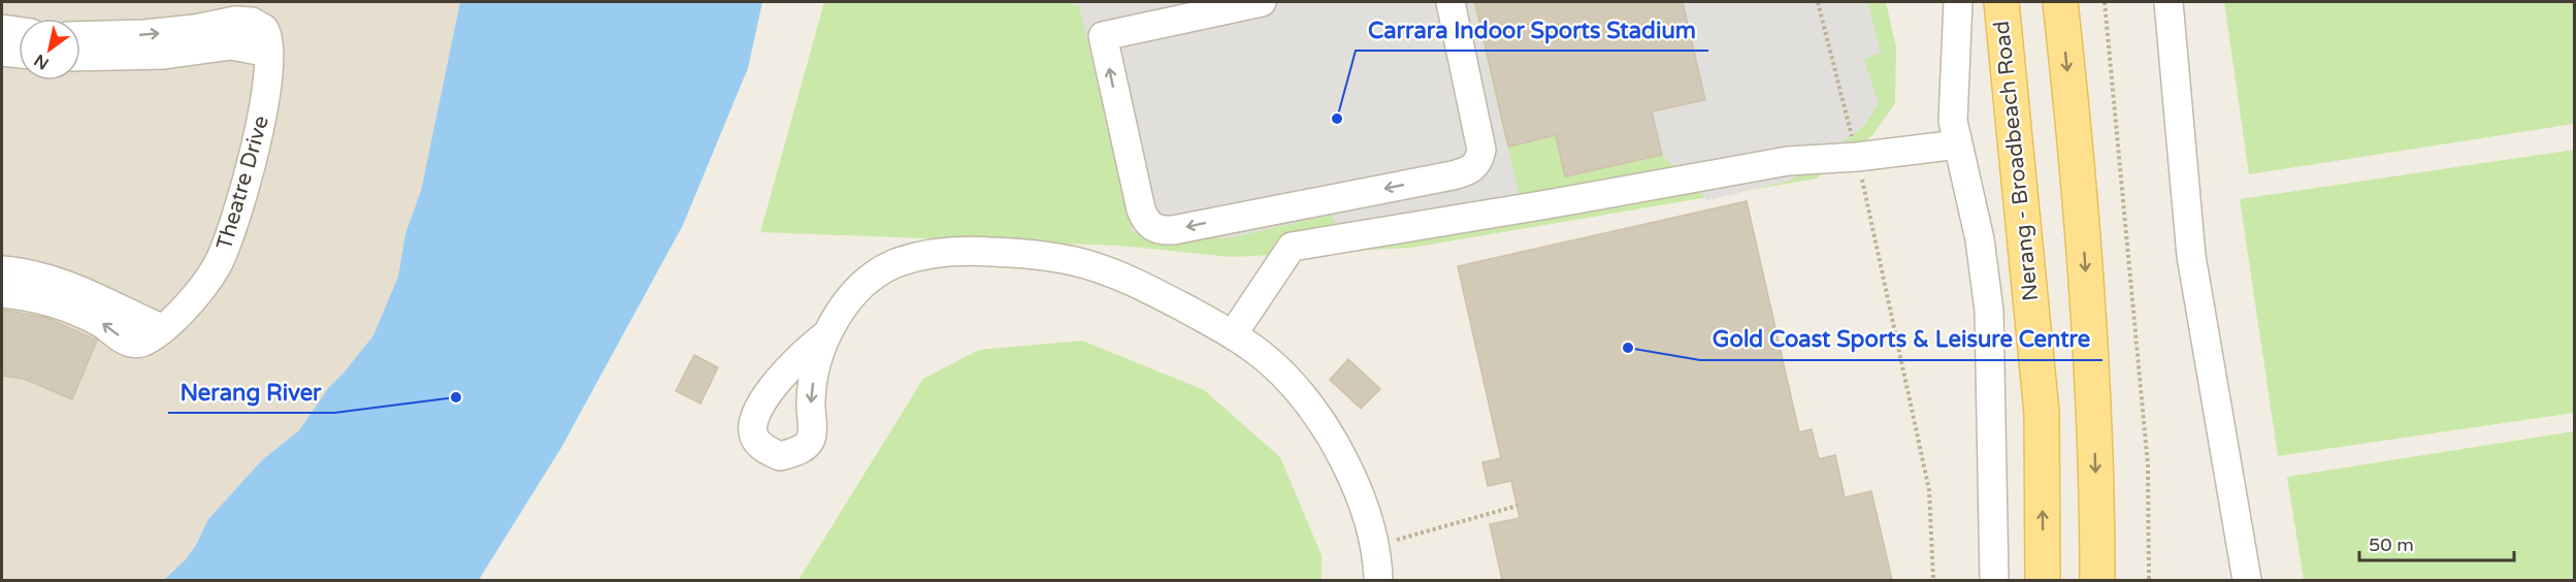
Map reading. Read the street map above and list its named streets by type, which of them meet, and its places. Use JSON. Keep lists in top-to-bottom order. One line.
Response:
{"streets":{"main road":["Nerang - Broadbeach Road"],"street":["Theatre Drive"]},"places":["Carrara Indoor Sports Stadium","Gold Coast Sports & Leisure Centre","Nerang River"],"scale_bar":"50 m","north":"bottom left"}
